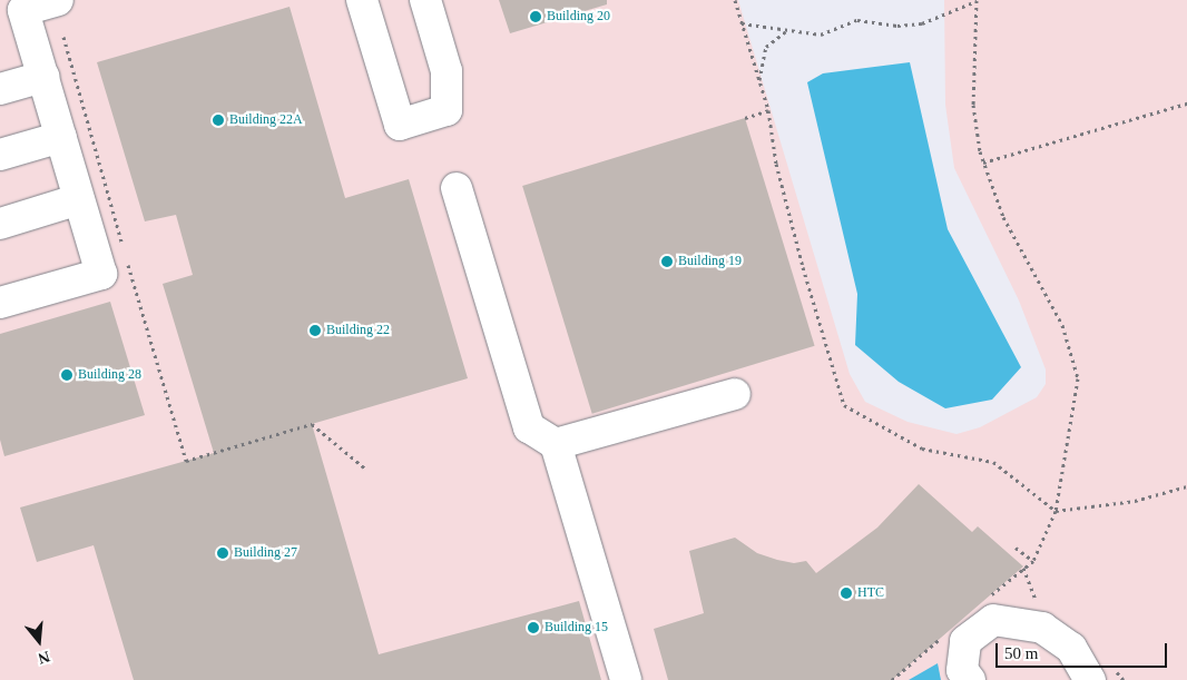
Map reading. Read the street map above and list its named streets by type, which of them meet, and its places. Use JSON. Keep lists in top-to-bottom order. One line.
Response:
{"places":["Building 20","Building 22A","Building 19","Building 22","Building 28","Building 27","HTC","Building 15"],"scale_bar":"50 m","north":"bottom"}
